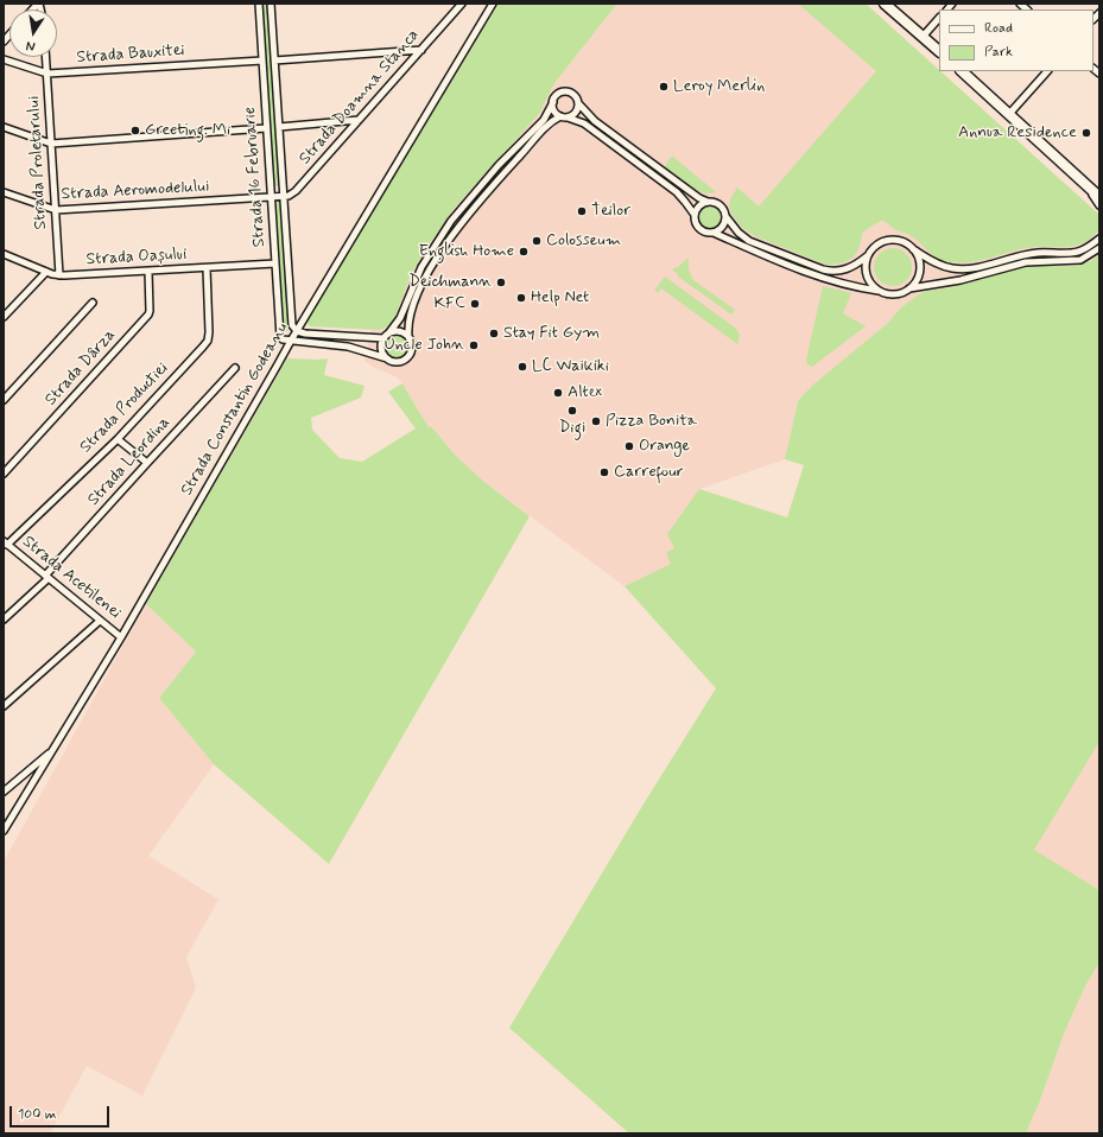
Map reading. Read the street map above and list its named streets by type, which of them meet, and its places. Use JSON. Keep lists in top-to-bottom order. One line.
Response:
{"streets":{"street":["Strada Bauxitei","Strada Doamna Stanca","Strada Proletarului","Strada 16 Februarie","Strada Aeromodelului","Strada Oașului","Strada Dârza","Strada Productiei","Strada Constantin Godeanu","Strada Leordina","Strada Acetilenei"]},"crossings":[["Strada Bauxitei","Strada Proletarului"],["Strada Bauxitei","Strada 16 Februarie"],["Strada Doamna Stanca","Strada 16 Februarie"],["Strada Proletarului","Strada Aeromodelului"],["Strada Proletarului","Strada Oașului"],["Strada 16 Februarie","Strada Aeromodelului"],["Strada 16 Februarie","Strada Oașului"],["Strada 16 Februarie","Strada Constantin Godeanu"],["Strada Oașului","Strada Dârza"],["Strada Oașului","Strada Productiei"],["Strada Productiei","Strada Acetilenei"],["Strada Constantin Godeanu","Strada Acetilenei"],["Strada Leordina","Strada Acetilenei"]],"places":["Leroy Merlin","Greeting. Mi","Annua Residence","Teilor","Colosseum","English Home","Deichmann","Help Net","KFC","Stay Fit Gym","Uncle John","LC Waikiki","Altex","Digi","Pizza Bonita","Orange","Carrefour"],"legend":["Road","Park"],"scale_bar":"100 m","north":"bottom"}
